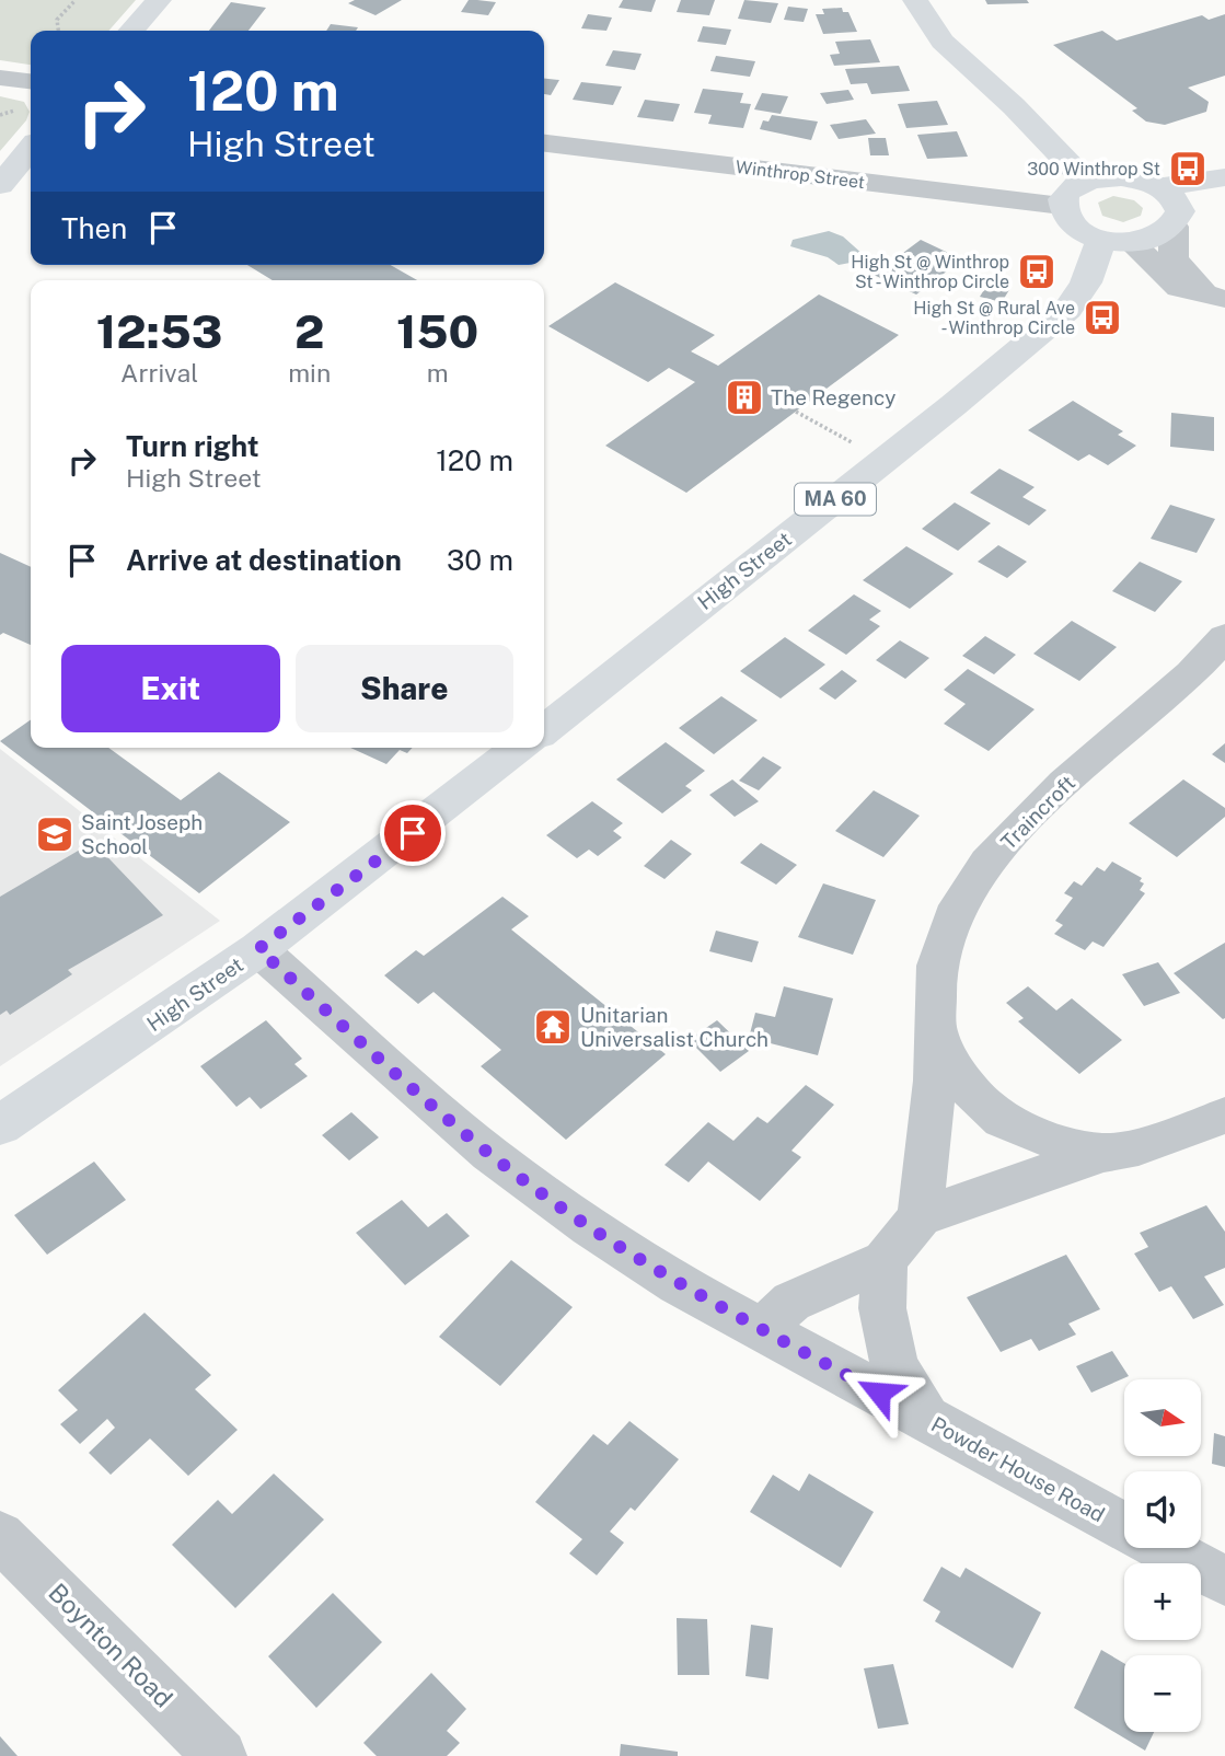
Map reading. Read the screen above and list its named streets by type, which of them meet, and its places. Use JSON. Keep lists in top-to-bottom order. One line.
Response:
{"streets":{"main road":["MA 60","High Street"],"street":["Winthrop Street","Traincroft","Powder House Road","Boynton Road"]},"crossings":[["High Street","Powder House Road"]],"places":{"bus stop":["300 Winthrop St","High St @ Winthrop St - Winthrop Circle","High St @ Rural Ave - Winthrop Circle"],"building":["The Regency"],"school or university":["Saint Joseph School"],"temple":["Unitarian Universalist Church"]},"north":"right","page":{"turn":["120 m","High Street"],"then":"Then","eta":["12:53","Arrival","2","min","150","m"],"list":[{"name":"Turn right","note":"High Street","value":"120 m"},{"name":"Arrive at destination","value":"30 m"}],"buttons":["Exit","Share"],"map_buttons":["+","−"]}}
